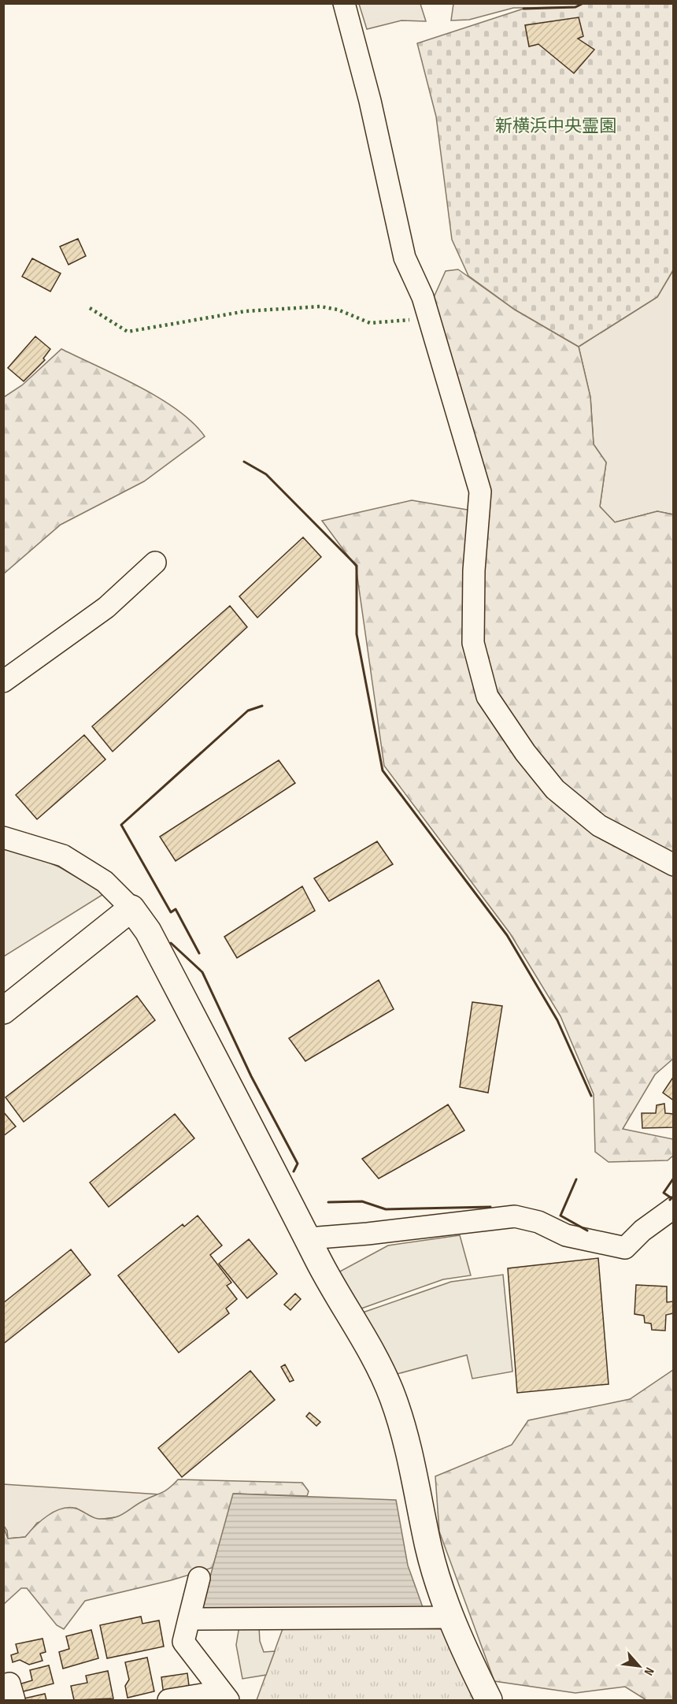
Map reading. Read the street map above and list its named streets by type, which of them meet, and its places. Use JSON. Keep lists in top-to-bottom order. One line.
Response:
{"parks":["新横浜中央霊園"],"north":"bottom right"}
